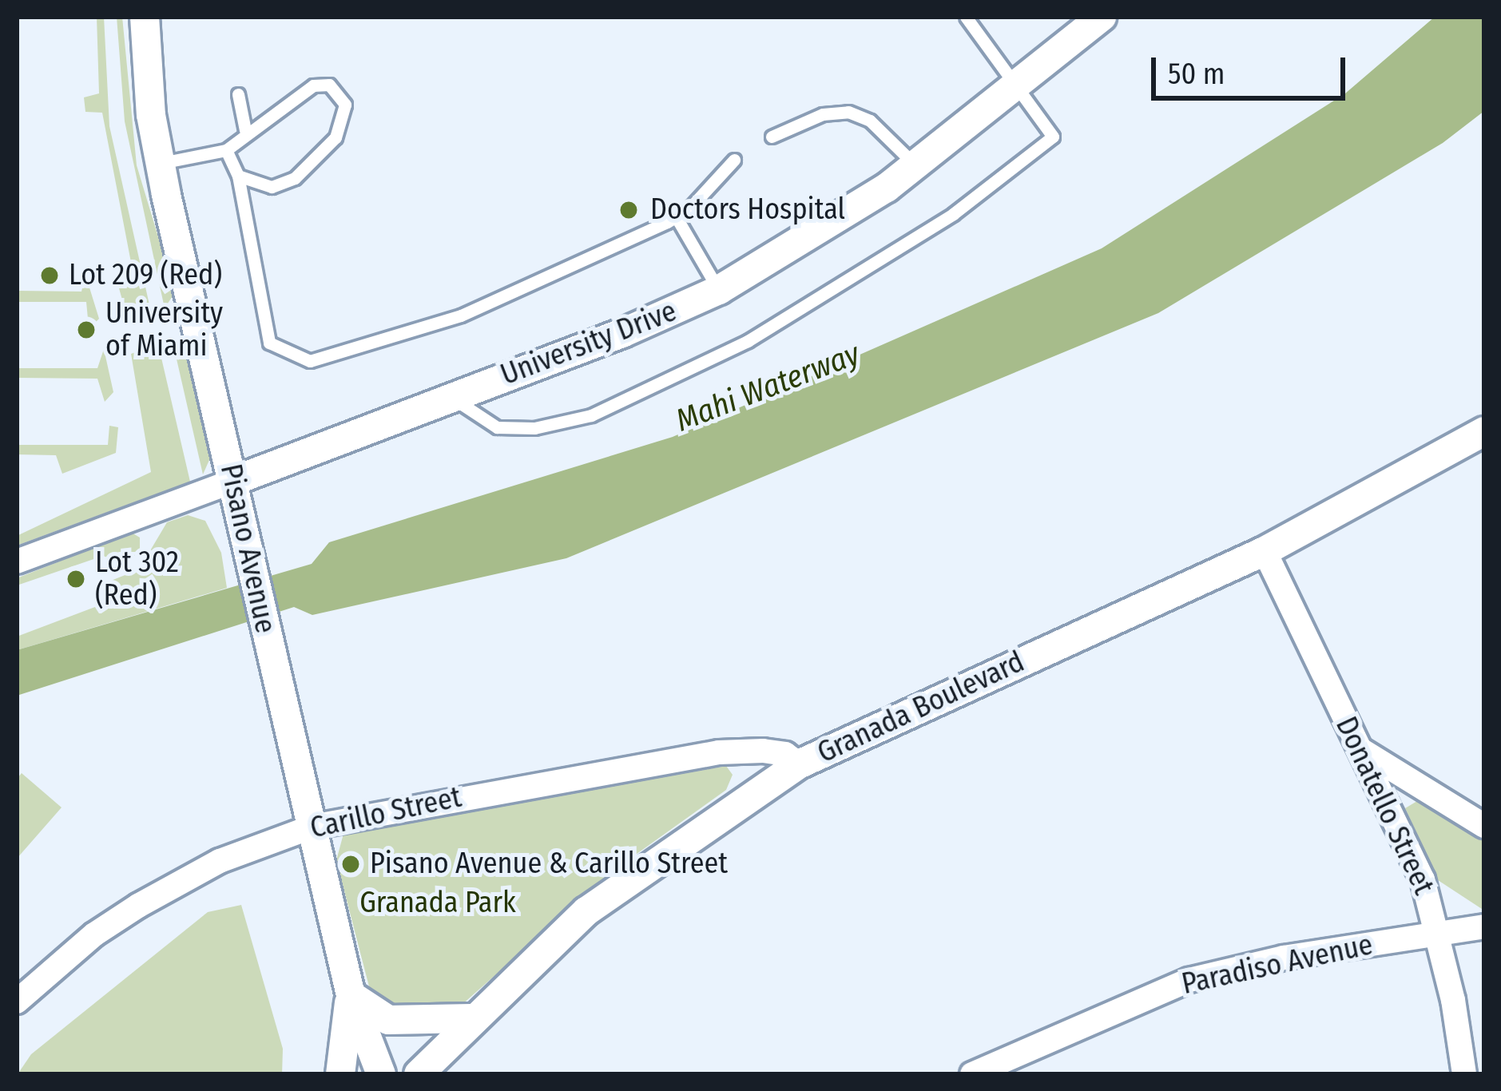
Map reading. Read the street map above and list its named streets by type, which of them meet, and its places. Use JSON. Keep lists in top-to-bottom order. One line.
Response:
{"streets":{"street":["University Drive","Pisano Avenue","Granada Boulevard","Donatello Street","Carillo Street","Paradiso Avenue"]},"crossings":[["University Drive","Pisano Avenue"],["Pisano Avenue","Carillo Street"],["Granada Boulevard","Donatello Street"],["Granada Boulevard","Carillo Street"],["Donatello Street","Paradiso Avenue"]],"water":["Mahi Waterway"],"parks":["Granada Park"],"places":["Doctors Hospital","Lot 209 (Red)","University of Miami","Lot 302 (Red)","Pisano Avenue & Carillo Street"],"scale_bar":"50 m"}
